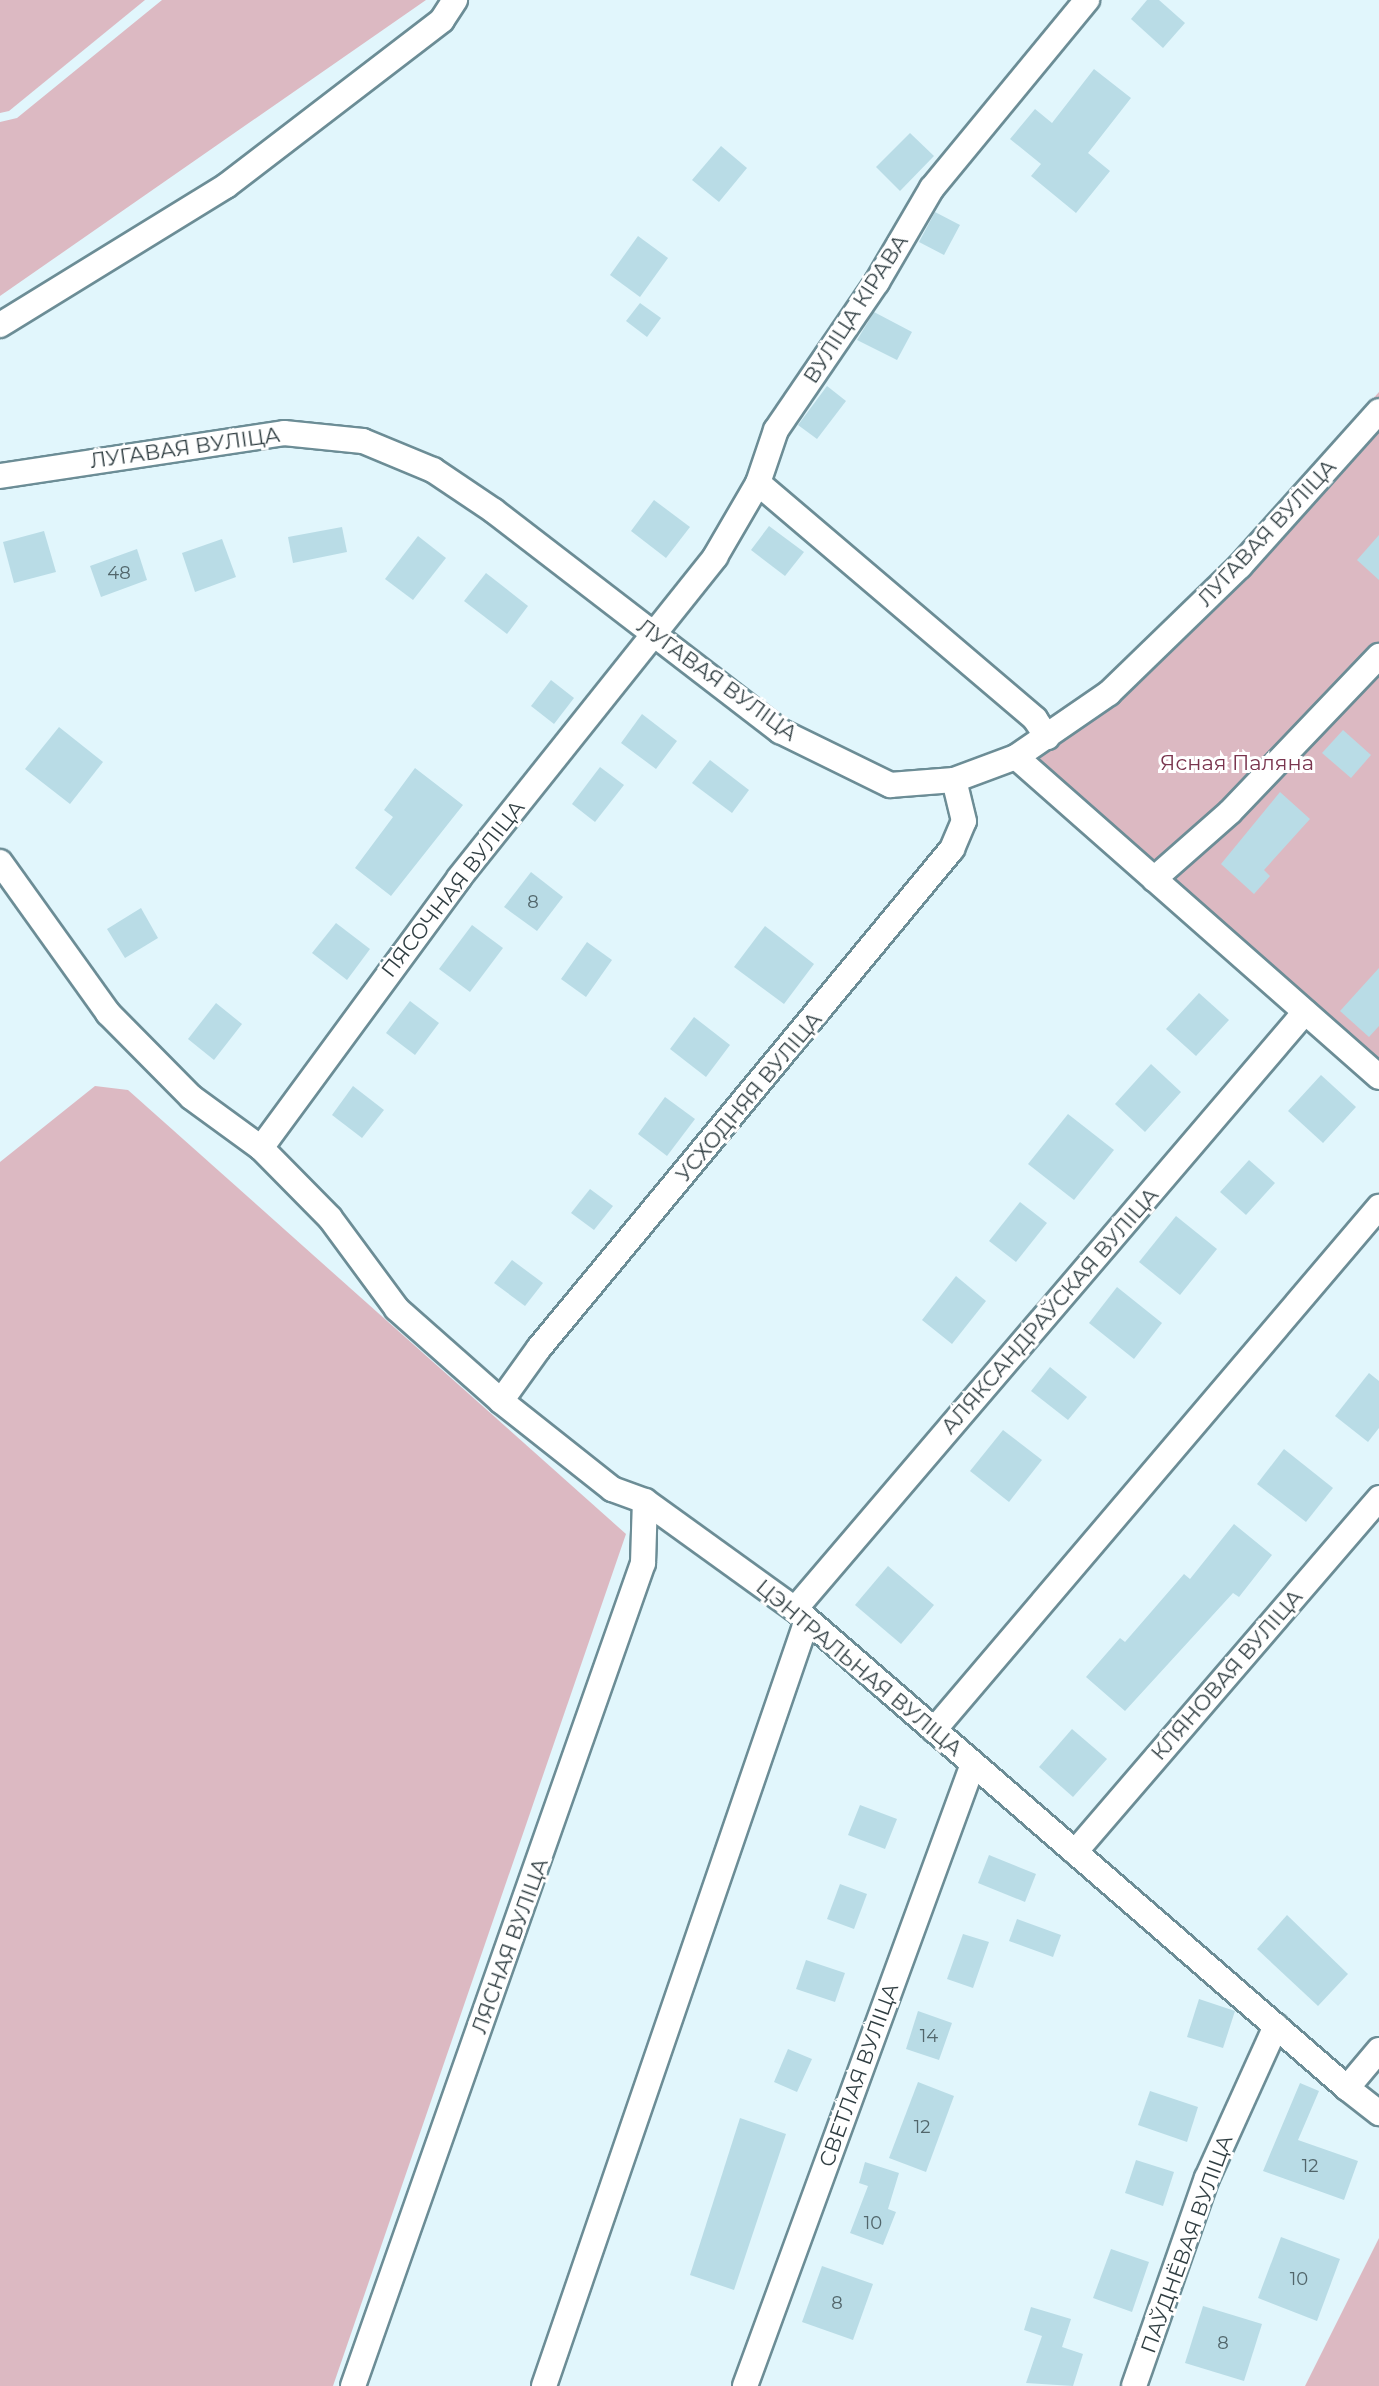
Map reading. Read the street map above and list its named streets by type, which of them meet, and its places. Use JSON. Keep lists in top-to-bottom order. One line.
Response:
{"streets":{"street":["ВУЛІЦА КІРАВА","ЛУГАВАЯ ВУЛІЦА","ПЯСОЧНАЯ ВУЛІЦА","УСХОДНЯЯ ВУЛІЦА","АЛЯКСАНДРАЎСКАЯ ВУЛІЦА","ЦЭНТРАЛЬНАЯ ВУЛІЦА","КЛЯНОВАЯ ВУЛІЦА","ЛЯСНАЯ ВУЛІЦА","СВЕТЛАЯ ВУЛІЦА","ПАЎДНЁВАЯ ВУЛІЦА"]},"crossings":[["ВУЛІЦА КІРАВА","ЛУГАВАЯ ВУЛІЦА"],["ВУЛІЦА КІРАВА","ПЯСОЧНАЯ ВУЛІЦА"],["ЛУГАВАЯ ВУЛІЦА","ПЯСОЧНАЯ ВУЛІЦА"],["ЛУГАВАЯ ВУЛІЦА","УСХОДНЯЯ ВУЛІЦА"],["ПЯСОЧНАЯ ВУЛІЦА","ЦЭНТРАЛЬНАЯ ВУЛІЦА"],["УСХОДНЯЯ ВУЛІЦА","ЦЭНТРАЛЬНАЯ ВУЛІЦА"],["АЛЯКСАНДРАЎСКАЯ ВУЛІЦА","ЦЭНТРАЛЬНАЯ ВУЛІЦА"],["ЦЭНТРАЛЬНАЯ ВУЛІЦА","КЛЯНОВАЯ ВУЛІЦА"],["ЦЭНТРАЛЬНАЯ ВУЛІЦА","ЛЯСНАЯ ВУЛІЦА"],["ЦЭНТРАЛЬНАЯ ВУЛІЦА","СВЕТЛАЯ ВУЛІЦА"],["ЦЭНТРАЛЬНАЯ ВУЛІЦА","ПАЎДНЁВАЯ ВУЛІЦА"]],"parks":["Ясная Паляна"],"house_numbers":["48","8","14","12","12","10","10","8","8"]}
